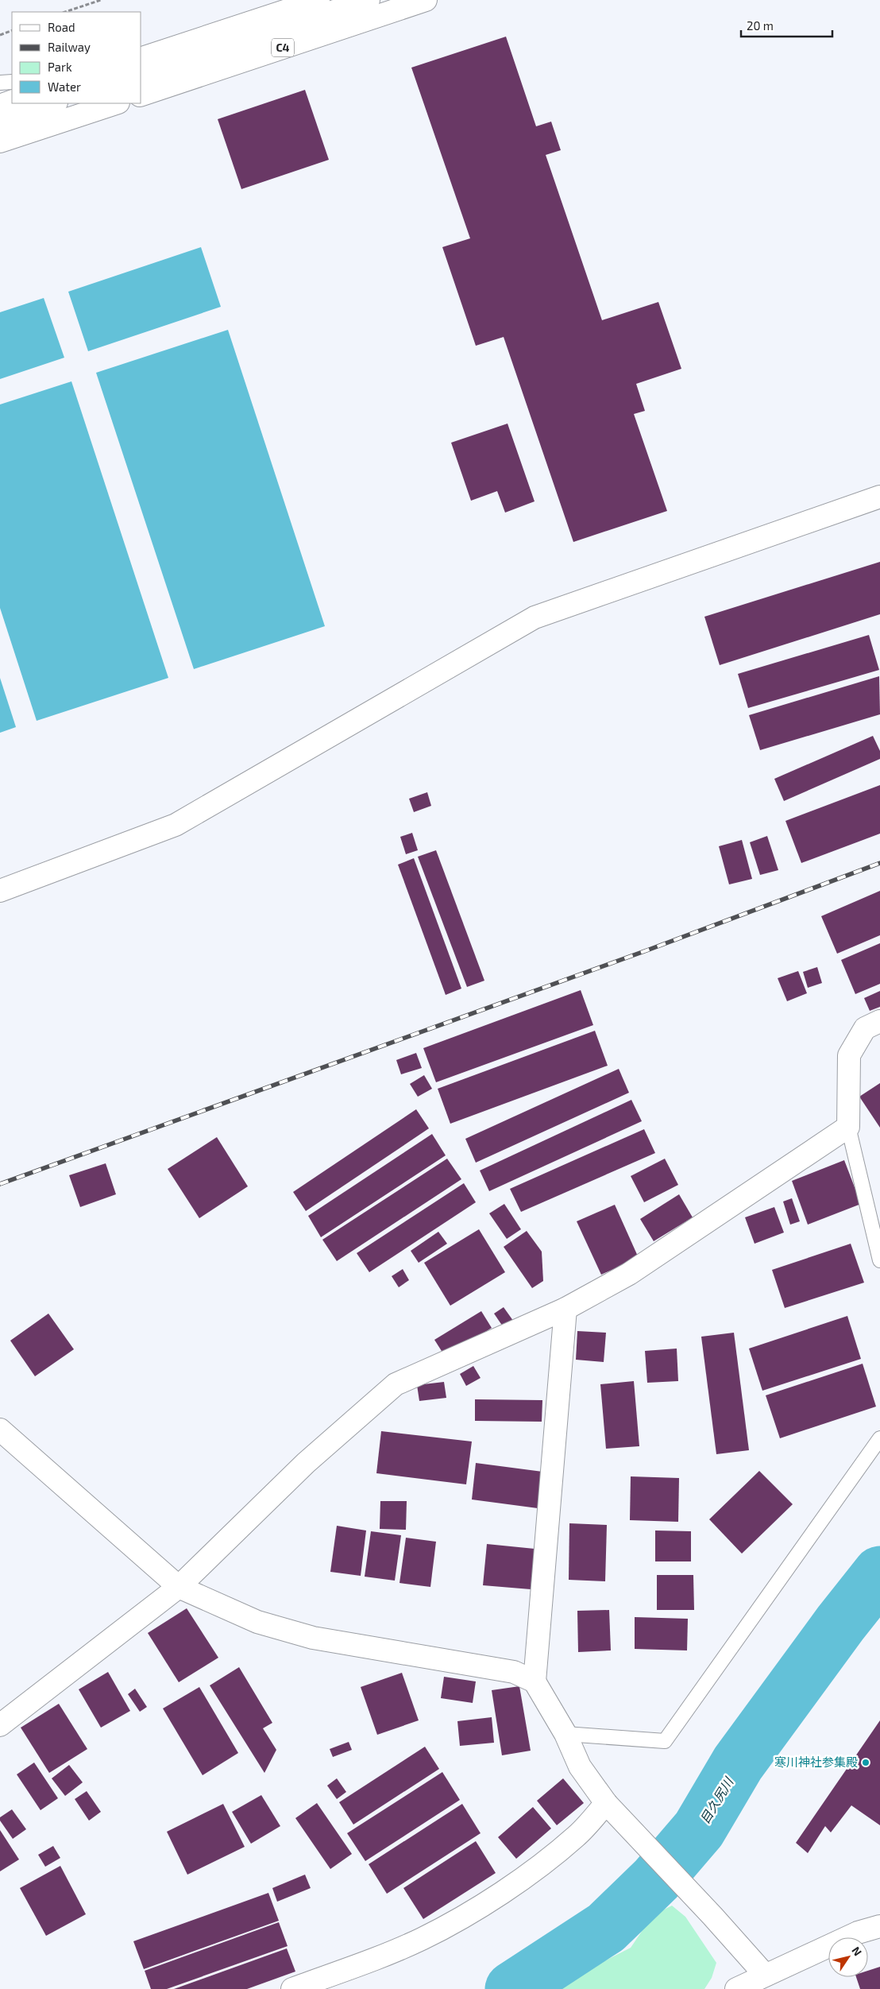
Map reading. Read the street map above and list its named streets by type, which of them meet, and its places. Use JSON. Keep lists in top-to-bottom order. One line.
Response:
{"streets":{"main road":["C4"]},"water":["目久尻川"],"places":["寒川神社参集殿"],"legend":["Road","Railway","Park","Water"],"scale_bar":"20 m","north":"top right"}
